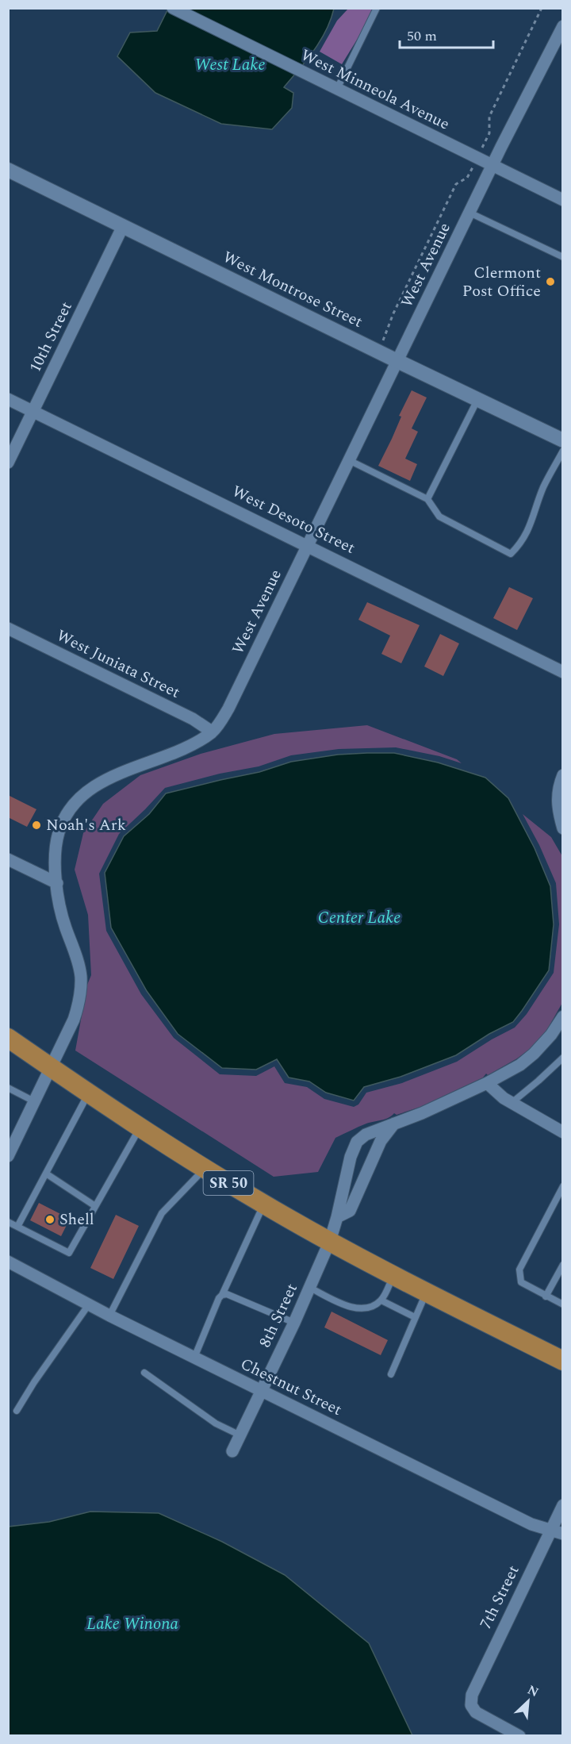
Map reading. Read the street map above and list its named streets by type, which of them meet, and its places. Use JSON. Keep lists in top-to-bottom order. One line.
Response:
{"streets":{"highway":["SR 50"],"street":["West Minneola Avenue","West Avenue","West Montrose Street","10th Street","West Desoto Street","West Juniata Street","8th Street","Chestnut Street","7th Street"]},"crossings":[["West Minneola Avenue","West Avenue"],["West Avenue","West Montrose Street"],["West Avenue","West Desoto Street"],["West Avenue","West Juniata Street"],["West Avenue","SR 50"],["West Montrose Street","10th Street"],["10th Street","West Desoto Street"],["SR 50","8th Street"],["8th Street","Chestnut Street"],["Chestnut Street","7th Street"]],"water":["West Lake","Center Lake","Lake Winona"],"places":["Clermont Post Office","Noah's Ark","Shell"],"scale_bar":"50 m","north":"top right"}
